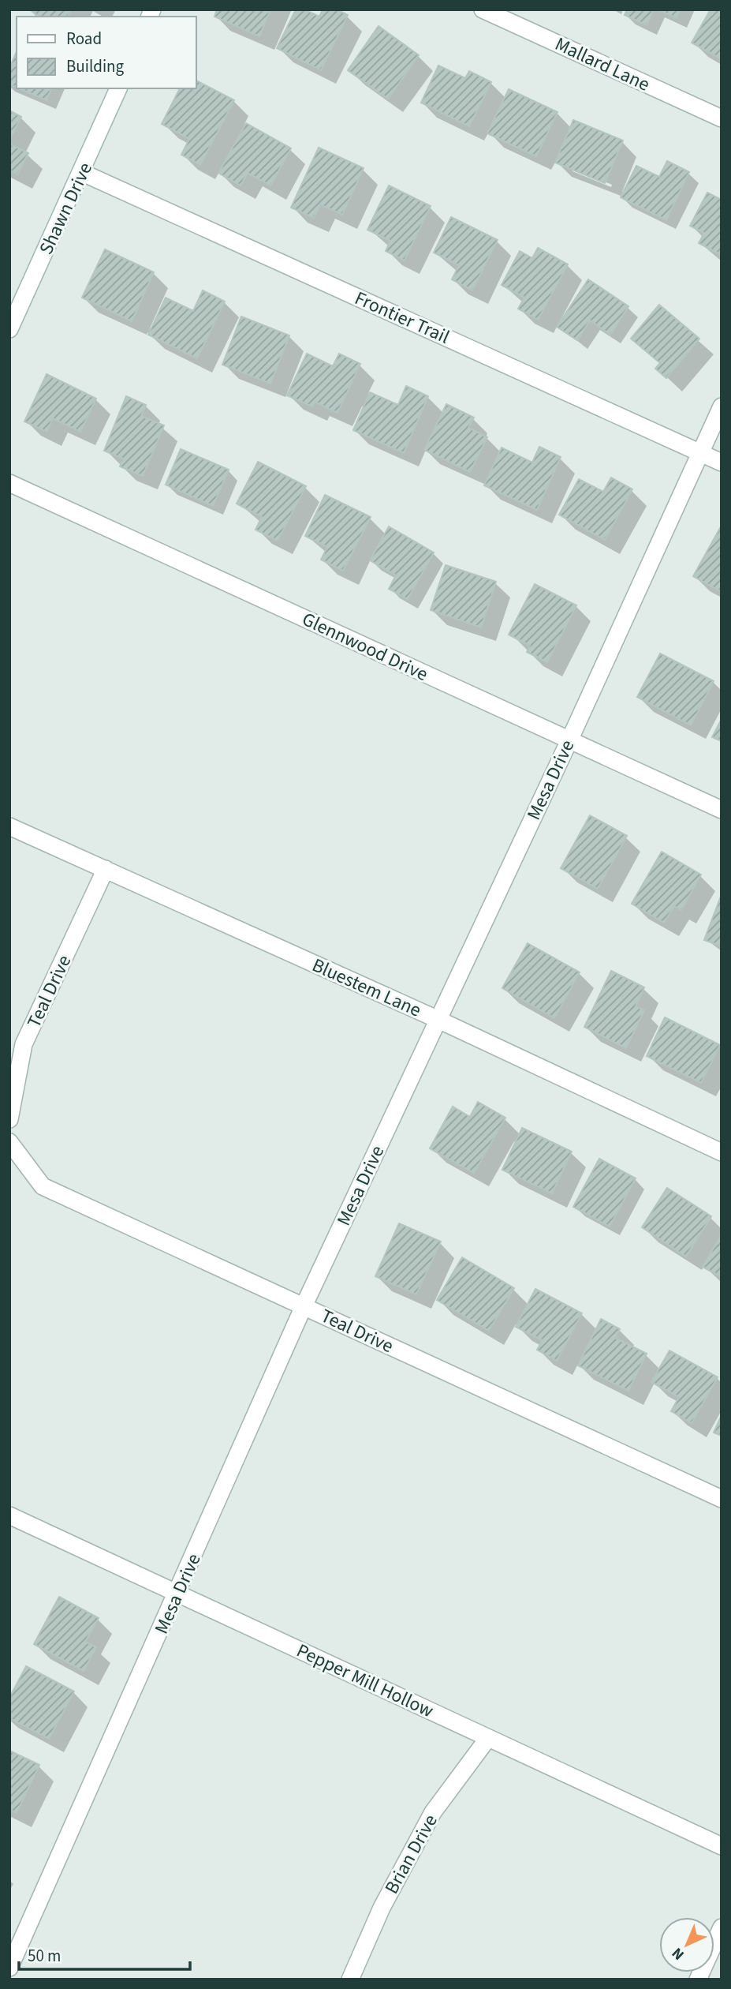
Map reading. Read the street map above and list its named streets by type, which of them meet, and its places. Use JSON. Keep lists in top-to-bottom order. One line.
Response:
{"streets":{"street":["Mallard Lane","Shawn Drive","Frontier Trail","Glennwood Drive","Mesa Drive","Bluestem Lane","Teal Drive","Pepper Mill Hollow","Brian Drive"]},"crossings":[["Shawn Drive","Frontier Trail"],["Frontier Trail","Mesa Drive"],["Glennwood Drive","Mesa Drive"],["Mesa Drive","Bluestem Lane"],["Mesa Drive","Teal Drive"],["Mesa Drive","Pepper Mill Hollow"],["Bluestem Lane","Teal Drive"],["Pepper Mill Hollow","Brian Drive"]],"legend":["Road","Building"],"scale_bar":"50 m","north":"bottom left"}
